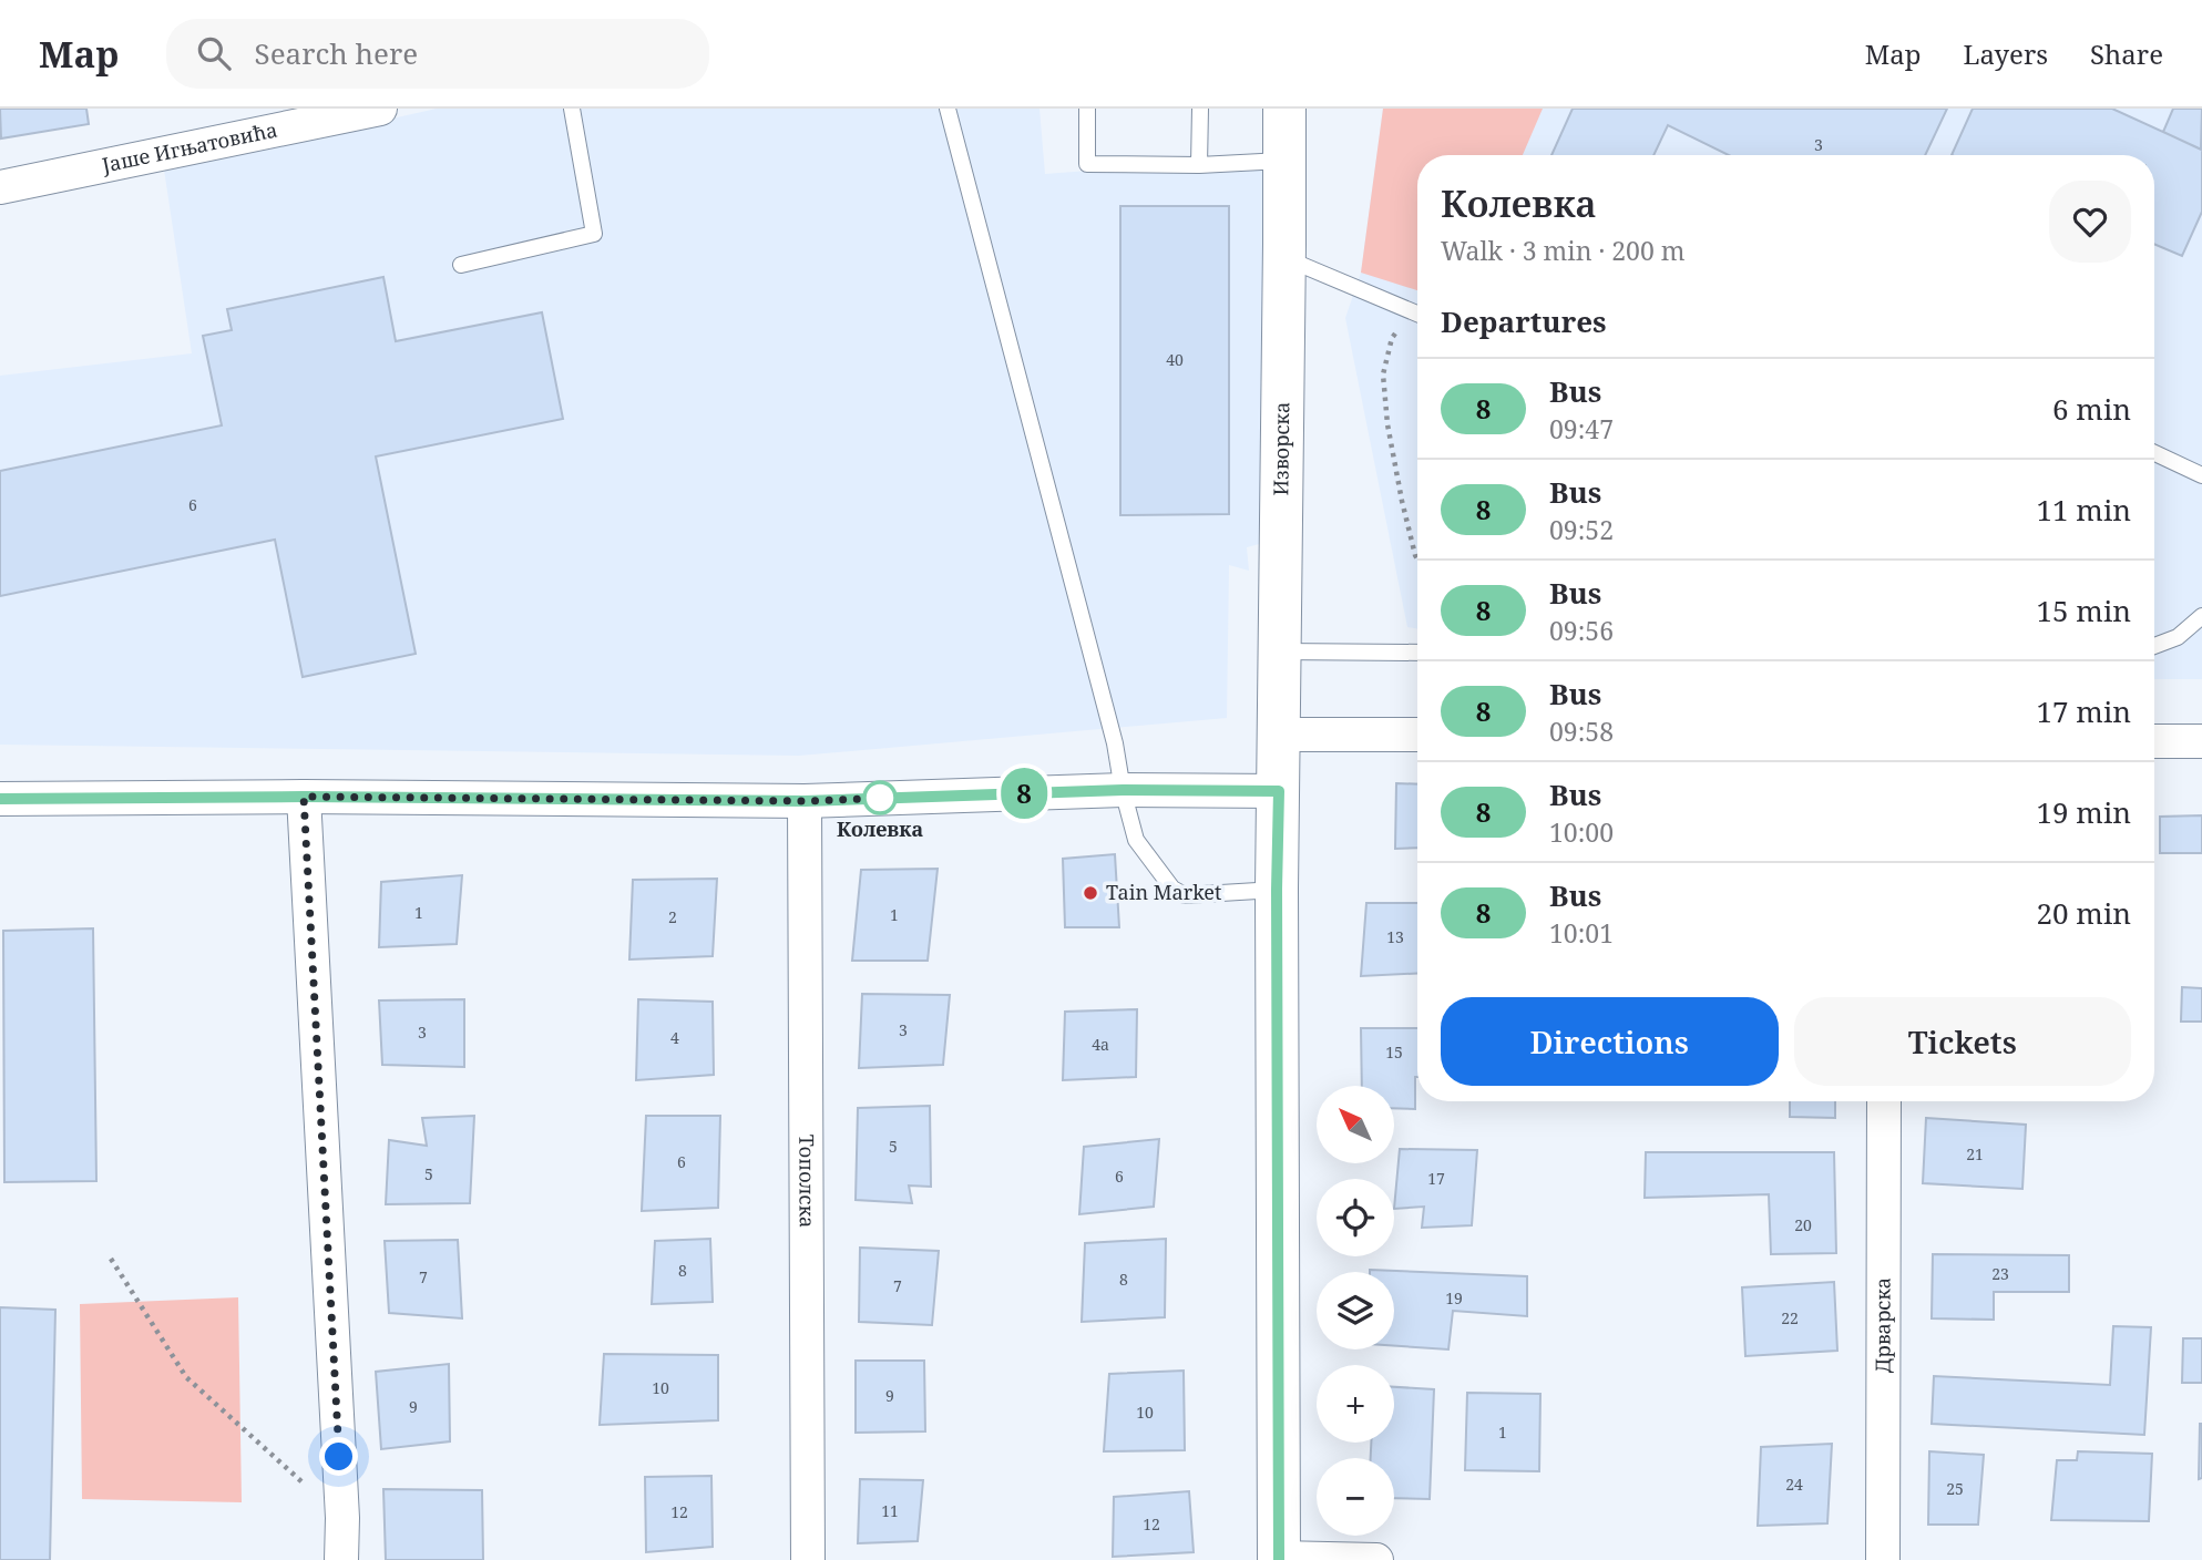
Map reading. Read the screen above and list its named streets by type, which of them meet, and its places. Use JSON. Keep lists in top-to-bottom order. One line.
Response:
{"streets":{"street":["Јаше Игњатовића","Изворска","Тополска","Дрварска"]},"places":["Колевка","Tain Market"],"lines":["bus line 8"],"house_numbers":["3","40","6","1","1","2","13","3","3","4","4a","15","5","21","6","5","6","17","20","8","23","7","8","7","19","22","10","9","9","10","1","24","25","11","12","12"],"north":"top left","page":{"header":"Map","search":"Search here","nav":["Map","Layers","Share"],"on_map":"8","heading":[["Колевка","Walk · 3 min · 200 m"],"Departures"],"list":[{"mark":"8","name":"Bus","note":"09:47","value":"6 min"},{"mark":"8","name":"Bus","note":"09:52","value":"11 min"},{"mark":"8","name":"Bus","note":"09:56","value":"15 min"},{"mark":"8","name":"Bus","note":"09:58","value":"17 min"},{"mark":"8","name":"Bus","note":"10:00","value":"19 min"},{"mark":"8","name":"Bus","note":"10:01","value":"20 min"}],"buttons":["Directions","Tickets"],"map_buttons":["+","−"]}}
